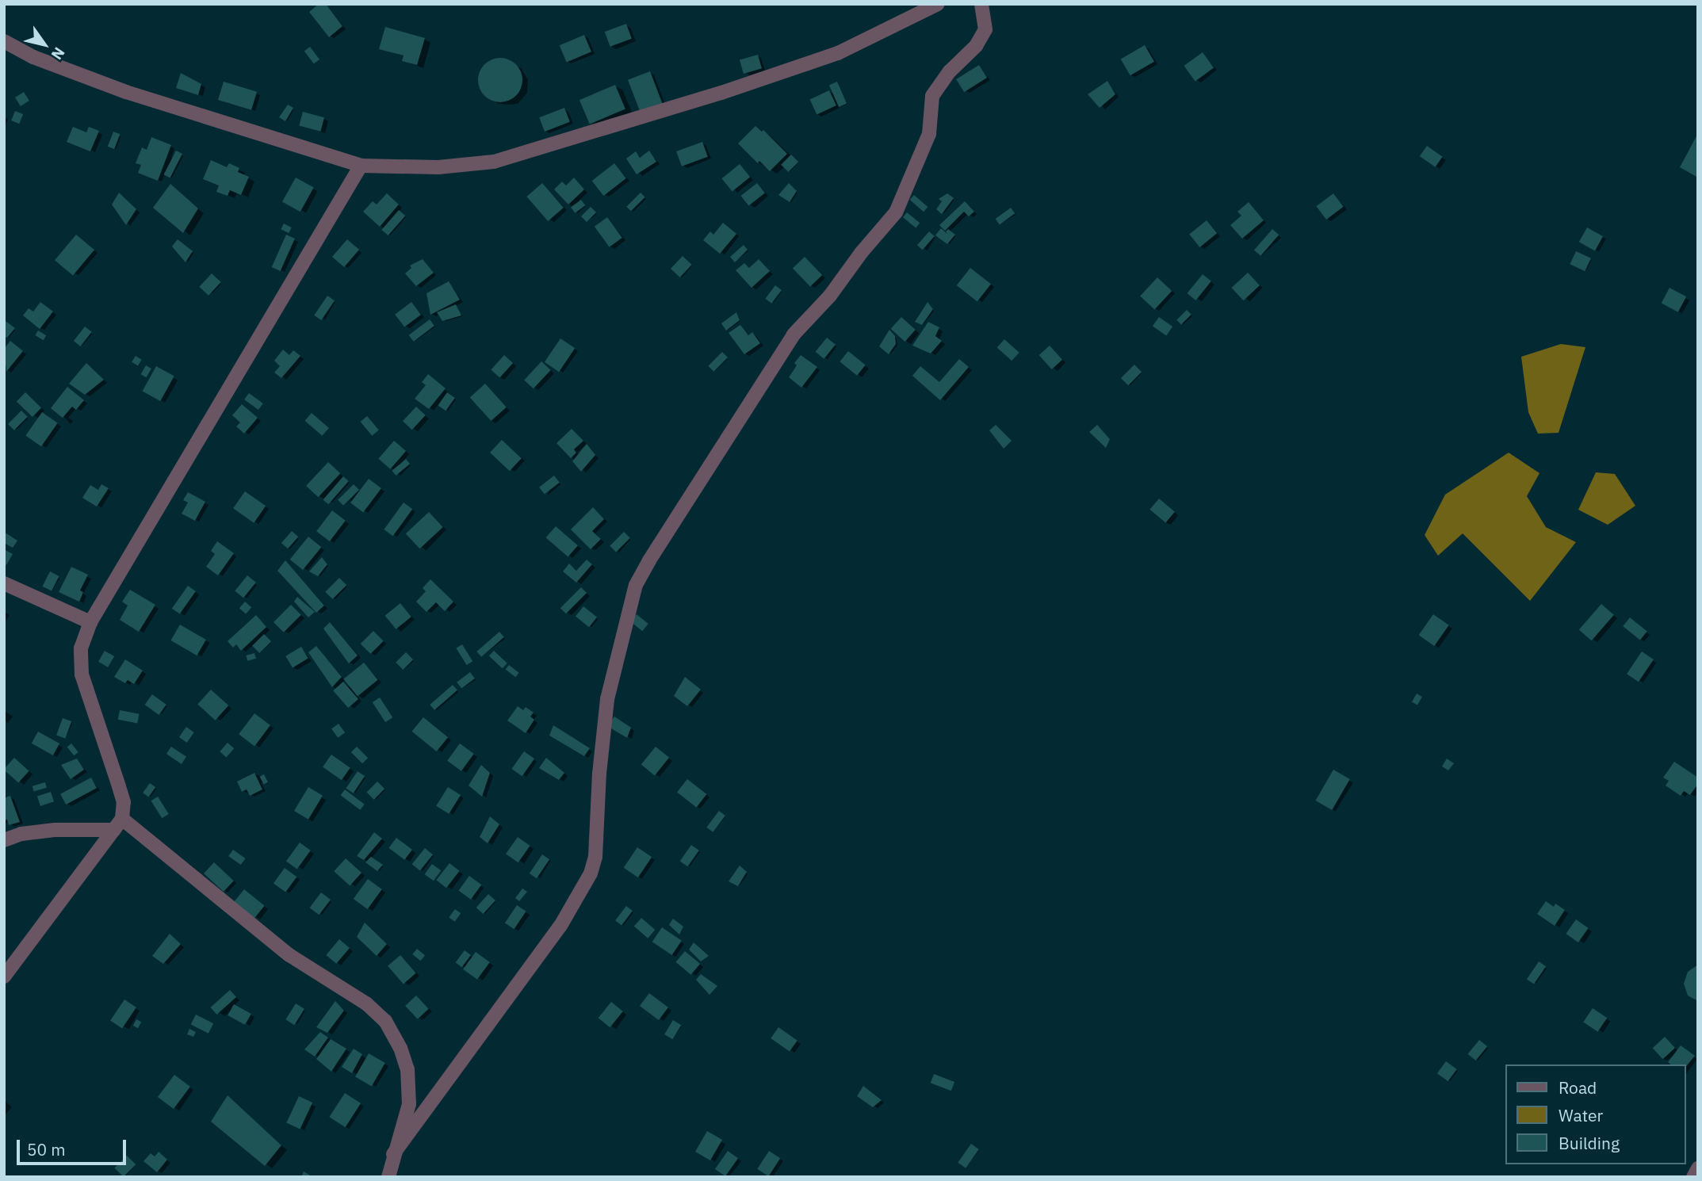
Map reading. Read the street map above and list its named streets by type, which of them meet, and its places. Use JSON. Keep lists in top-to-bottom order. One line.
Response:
{"legend":["Road","Water","Building"],"scale_bar":"50 m","north":"bottom right"}
